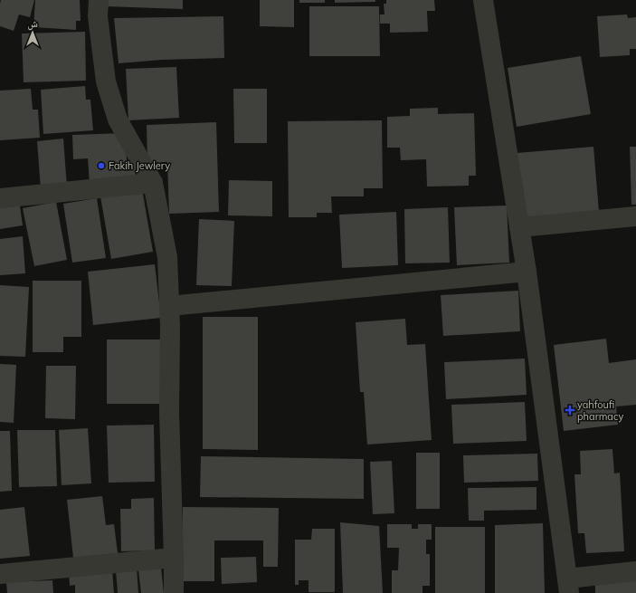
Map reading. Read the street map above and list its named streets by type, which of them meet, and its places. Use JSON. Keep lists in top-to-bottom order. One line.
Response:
{"places":{"other":["Fakih Jewlery"],"health":["yahfoufi pharmacy"]},"north":"top"}
